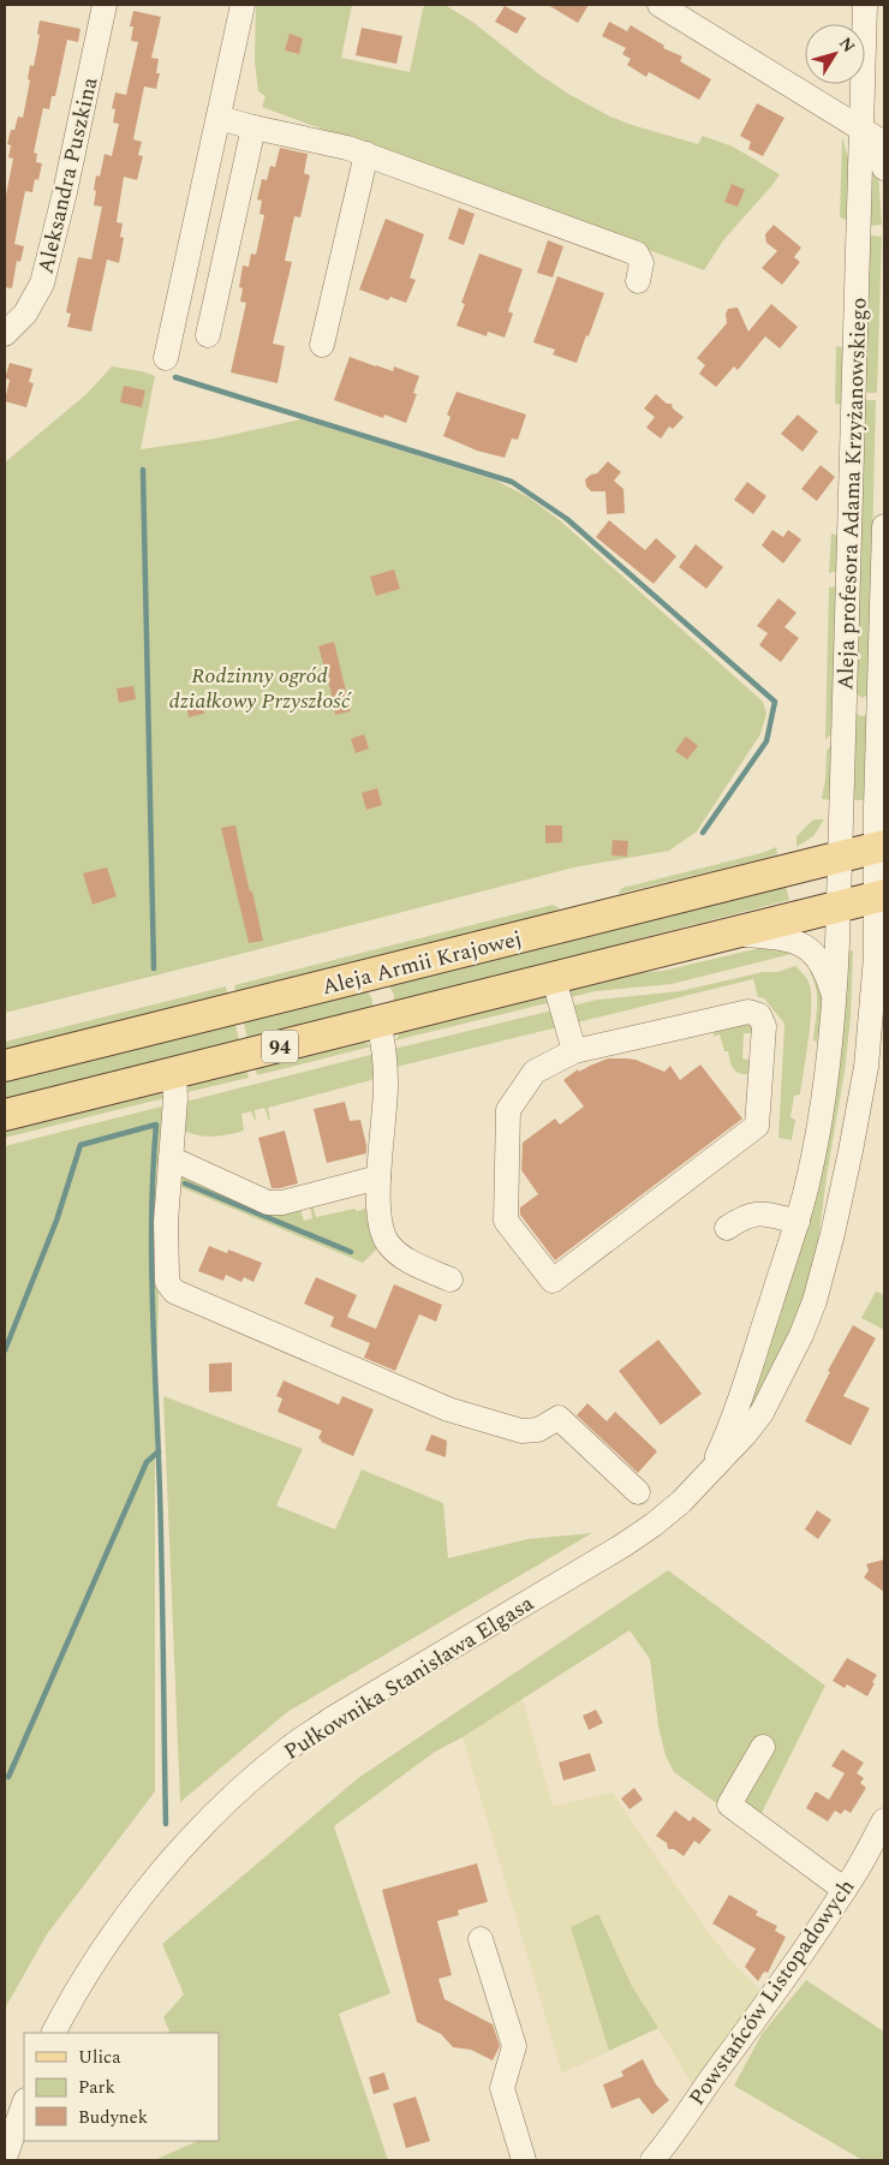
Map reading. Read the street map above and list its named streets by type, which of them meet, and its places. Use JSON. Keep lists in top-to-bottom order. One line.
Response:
{"streets":{"main road":["Aleja Armii Krajowej","94"],"street":["Aleksandra Puszkina","Aleja profesora Adama Krzyżanowskiego","Pułkownika Stanisława Elgasa","Powstańców Listopadowych"]},"crossings":[["Aleja profesora Adama Krzyżanowskiego","Aleja Armii Krajowej"],["94","Pułkownika Stanisława Elgasa"]],"parks":["Rodzinny ogród działkowy Przyszłość"],"legend":["Ulica","Park","Budynek"],"north":"top right"}
